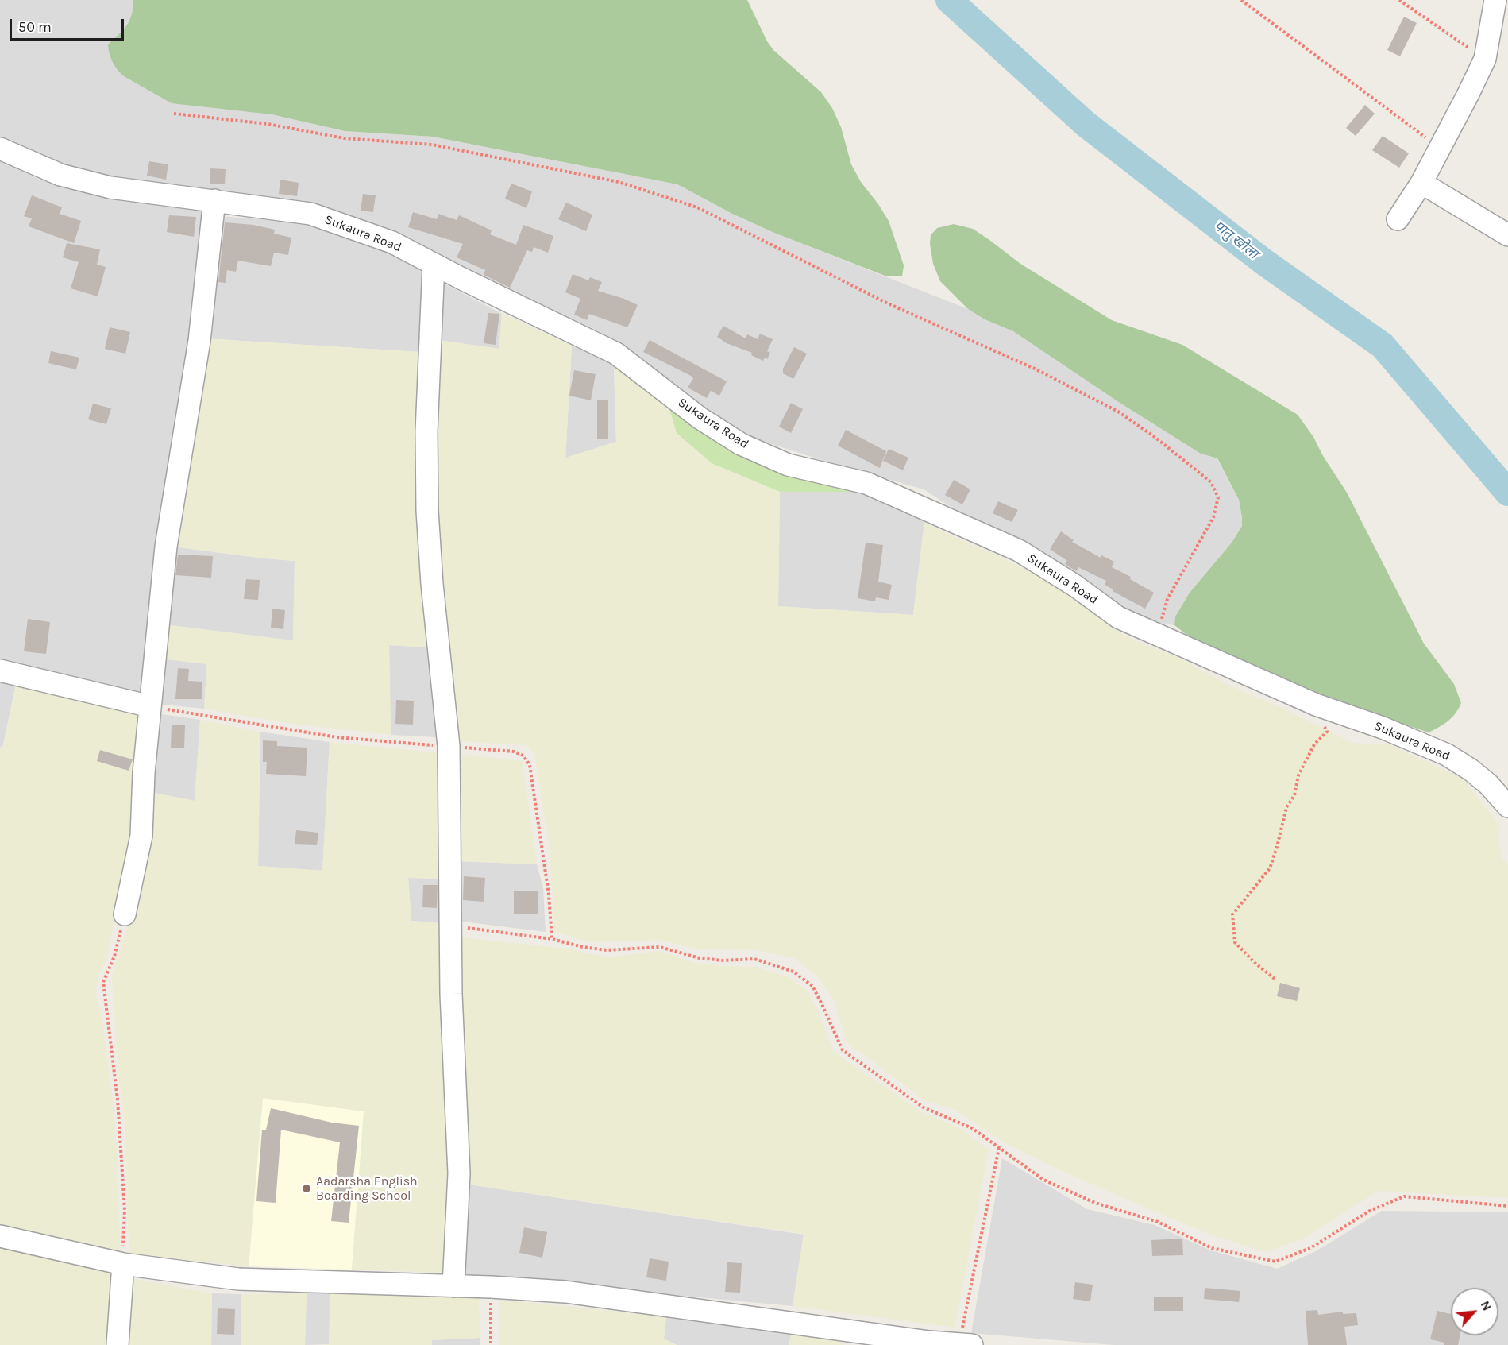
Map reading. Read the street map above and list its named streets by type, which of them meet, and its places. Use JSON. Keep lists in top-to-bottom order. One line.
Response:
{"streets":{"street":["Sukaura Road"]},"water":["पातु खोला"],"places":["Aadarsha English Boarding School"],"scale_bar":"50 m","north":"top right"}
